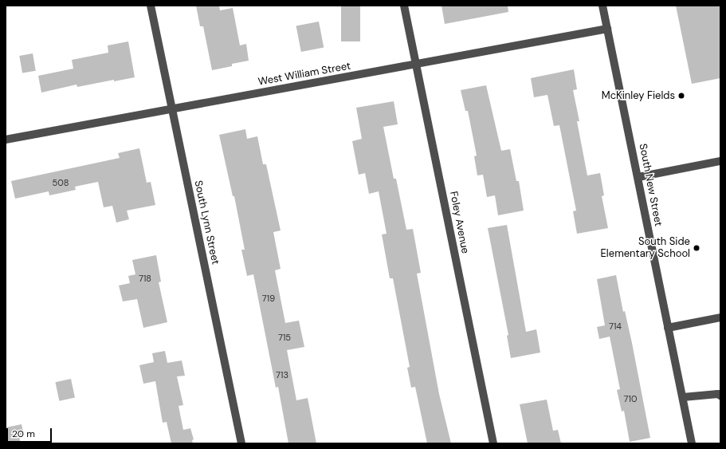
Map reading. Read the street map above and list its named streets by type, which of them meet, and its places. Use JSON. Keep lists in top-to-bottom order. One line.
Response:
{"streets":{"street":["West William Street","South New Street","South Lynn Street","Foley Avenue"]},"crossings":[["West William Street","South New Street"],["West William Street","South Lynn Street"],["West William Street","Foley Avenue"]],"places":["McKinley Fields","South Side Elementary School"],"house_numbers":["508","718","719","714","715","713","710"],"scale_bar":"20 m"}
